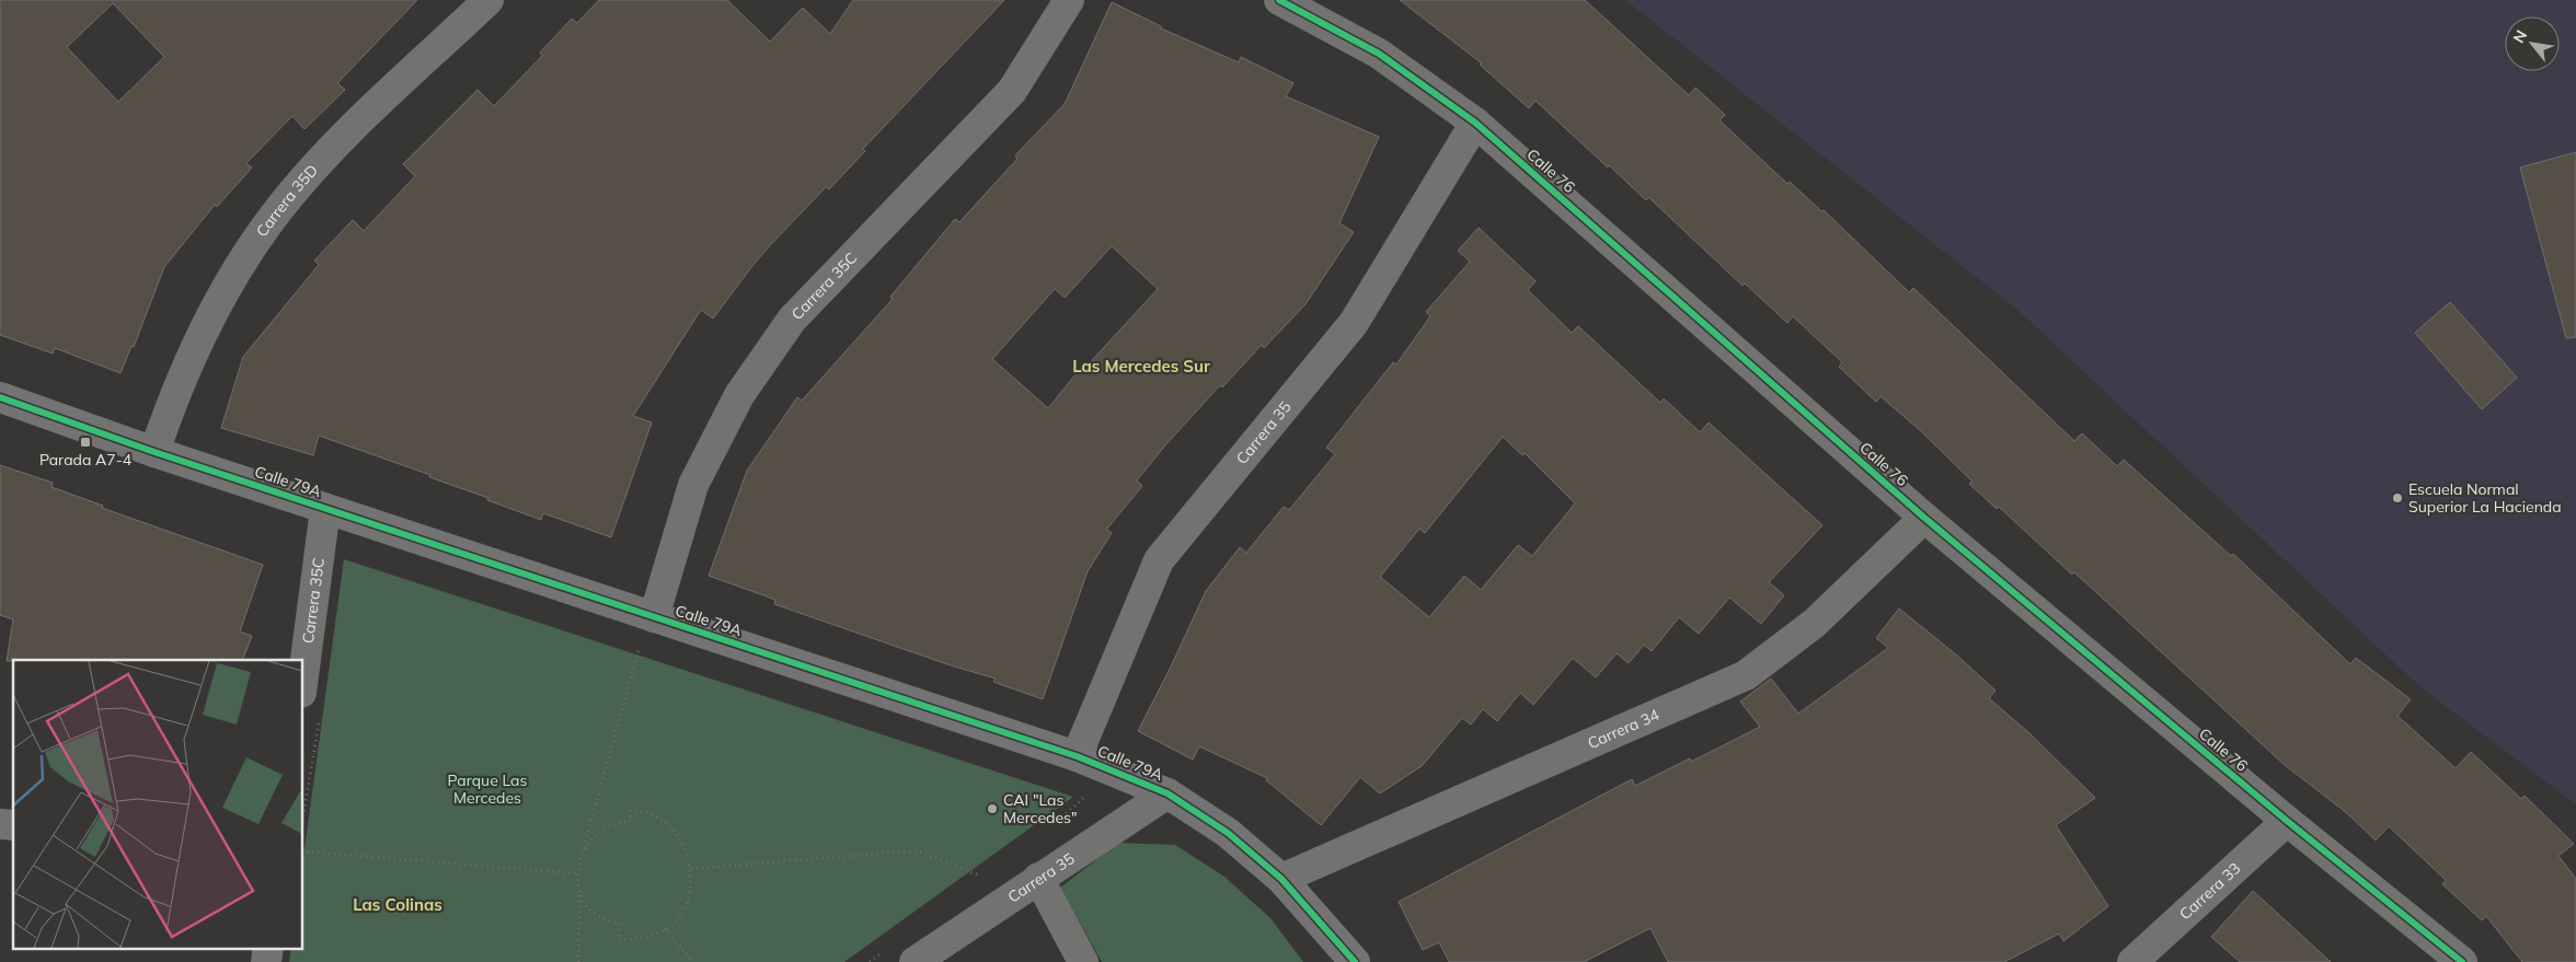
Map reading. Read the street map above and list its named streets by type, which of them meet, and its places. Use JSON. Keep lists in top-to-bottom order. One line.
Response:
{"streets":{"street":["Calle 76","Carrera 35D","Carrera 35C","Carrera 35","Calle 79A","Carrera 34","Carrera 33"]},"crossings":[["Calle 76","Carrera 35"],["Calle 76","Carrera 34"],["Calle 76","Carrera 33"],["Carrera 35D","Calle 79A"],["Carrera 35C","Calle 79A"],["Carrera 35","Calle 79A"],["Calle 79A","Carrera 34"]],"districts":["Las Mercedes Sur","Las Colinas"],"parks":["Parque Las Mercedes"],"places":{"transit":["Parada A7-4"],"other":["Escuela Normal Superior La Hacienda","CAI \"Las Mercedes\""]},"north":"top left"}
